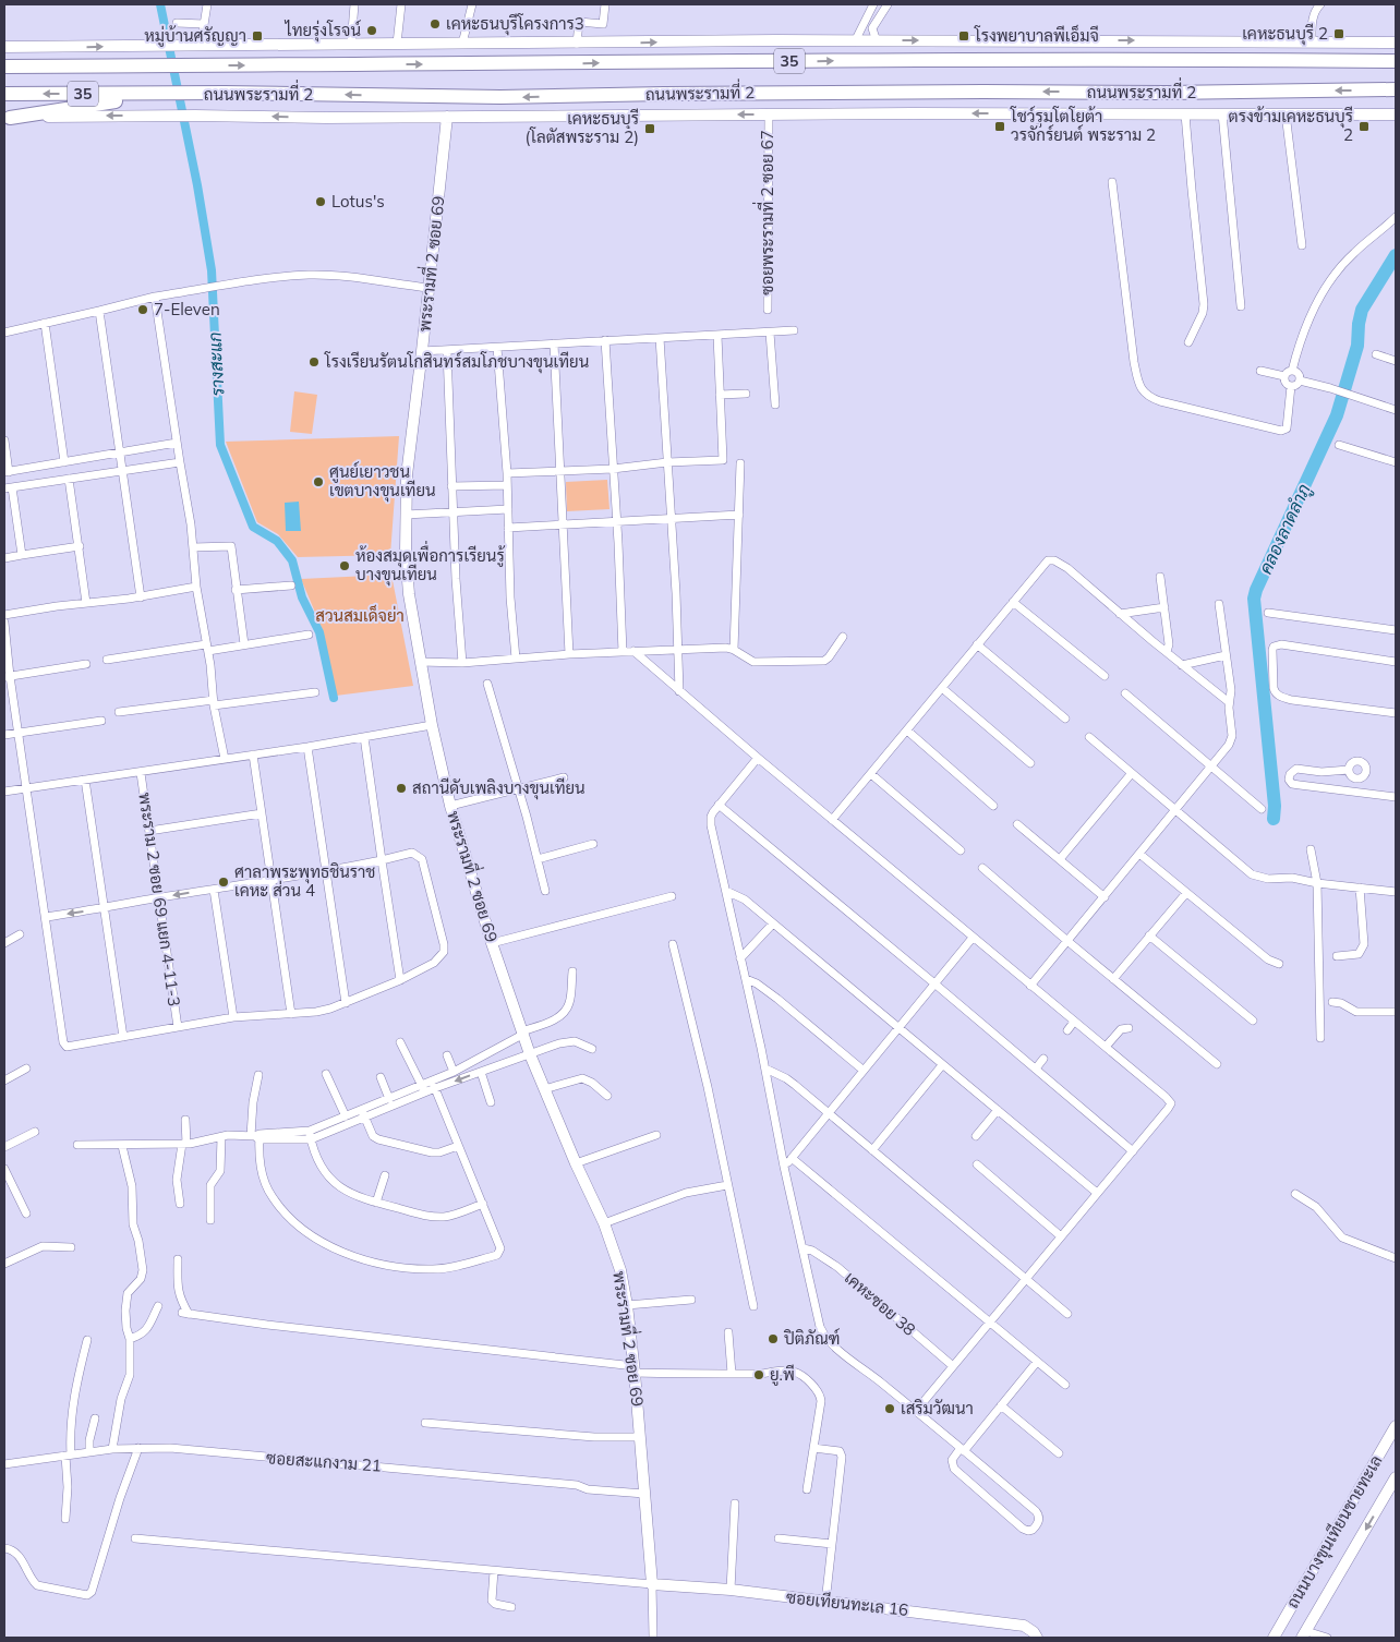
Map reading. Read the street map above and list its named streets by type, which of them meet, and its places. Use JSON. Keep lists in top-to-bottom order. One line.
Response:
{"streets":{"highway":["35","ถนนพระรามที่ 2"],"main road":["พระรามที่ 2 ซอย 69","ถนนบางขุนเทียนชายทะเล","ซอยเทียนทะเล 16"],"street":["ซอยพระรามที่ 2 ซอย 67","พระราม 2 ซอย 69 แยก 4-11-3","เคหะซอย 38","ซอยสะแกงาม 21"]},"crossings":[["ถนนพระรามที่ 2","ซอยพระรามที่ 2 ซอย 67"],["ถนนพระรามที่ 2","พระรามที่ 2 ซอย 69"],["พระรามที่ 2 ซอย 69","ซอยสะแกงาม 21"],["พระรามที่ 2 ซอย 69","ซอยเทียนทะเล 16"]],"water":["รางสะแก","คลองลาดลำภู"],"parks":["สวนสมเด็จย่า"],"places":{"other":["เคหะธนบุรีโครงการ3","ไทยรุ่งโรจน์","Lotus's","7-Eleven","โรงเรียนรัตนโกสินทร์สมโภชบางขุนเทียน","ศูนย์เยาวชน เขตบางขุนเทียน","ห้องสมุดเพื่อการเรียนรู้ บางขุนเทียน","สถานีดับเพลิงบางขุนเทียน","ศาลาพระพุทธชินราช เคหะ ส่วน 4","ปิติภัณฑ์","ยู.พี","เสริมวัฒนา"],"transit":["เคหะธนบุรี 2","หมู่บ้านศรัญญา","โรงพยาบาลพีเอ็มจี","โชว์รูมโตโยต้า วรจักร์ยนต์ พระราม 2","ตรงข้ามเคหะธนบุรี 2","เคหะธนบุรี (โลตัสพระราม 2)"]}}
